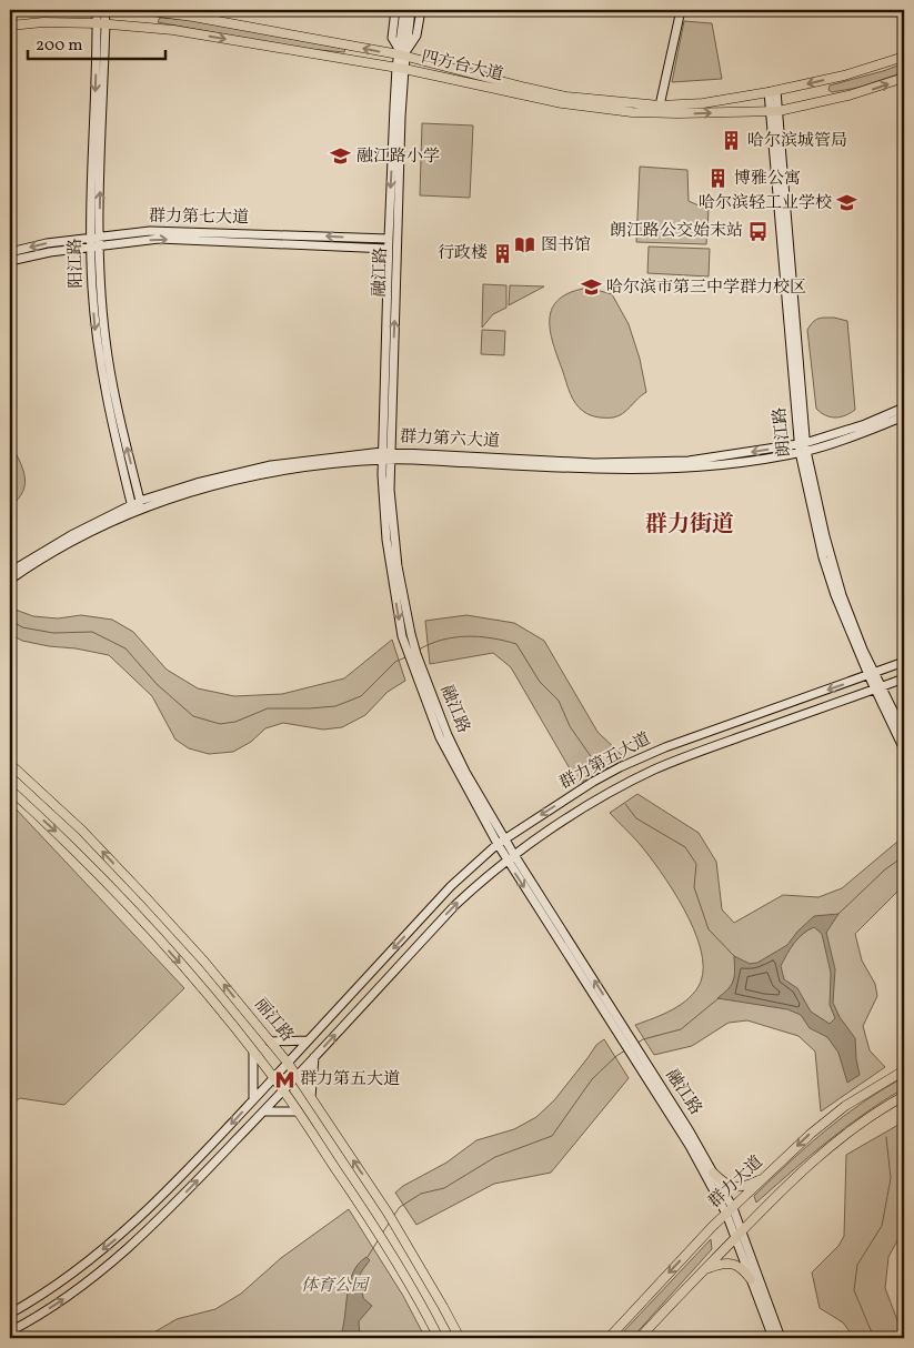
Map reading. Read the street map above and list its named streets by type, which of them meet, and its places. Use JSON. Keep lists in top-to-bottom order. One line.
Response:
{"streets":{"main road":["四方台大道","群力第七大道","阳江路","融江路","朗江路","群力第六大道","群力第五大道","丽江路","群力大道"]},"crossings":[["四方台大道","阳江路"],["四方台大道","融江路"],["四方台大道","朗江路"],["群力第七大道","阳江路"],["群力第七大道","融江路"],["阳江路","群力第六大道"],["融江路","群力第六大道"],["融江路","群力第五大道"],["融江路","群力大道"],["朗江路","群力第六大道"],["朗江路","群力第五大道"],["群力第五大道","丽江路"]],"districts":["群力街道"],"parks":["体育公园"],"places":{"building":["哈尔滨城管局","博雅公寓","行政楼"],"school or university":["融江路小学","哈尔滨轻工业学校","哈尔滨市第三中学群力校区"],"bus stop":["朗江路公交始末站"],"library":["图书馆"],"metro station":["群力第五大道"]},"scale_bar":"200 m"}
